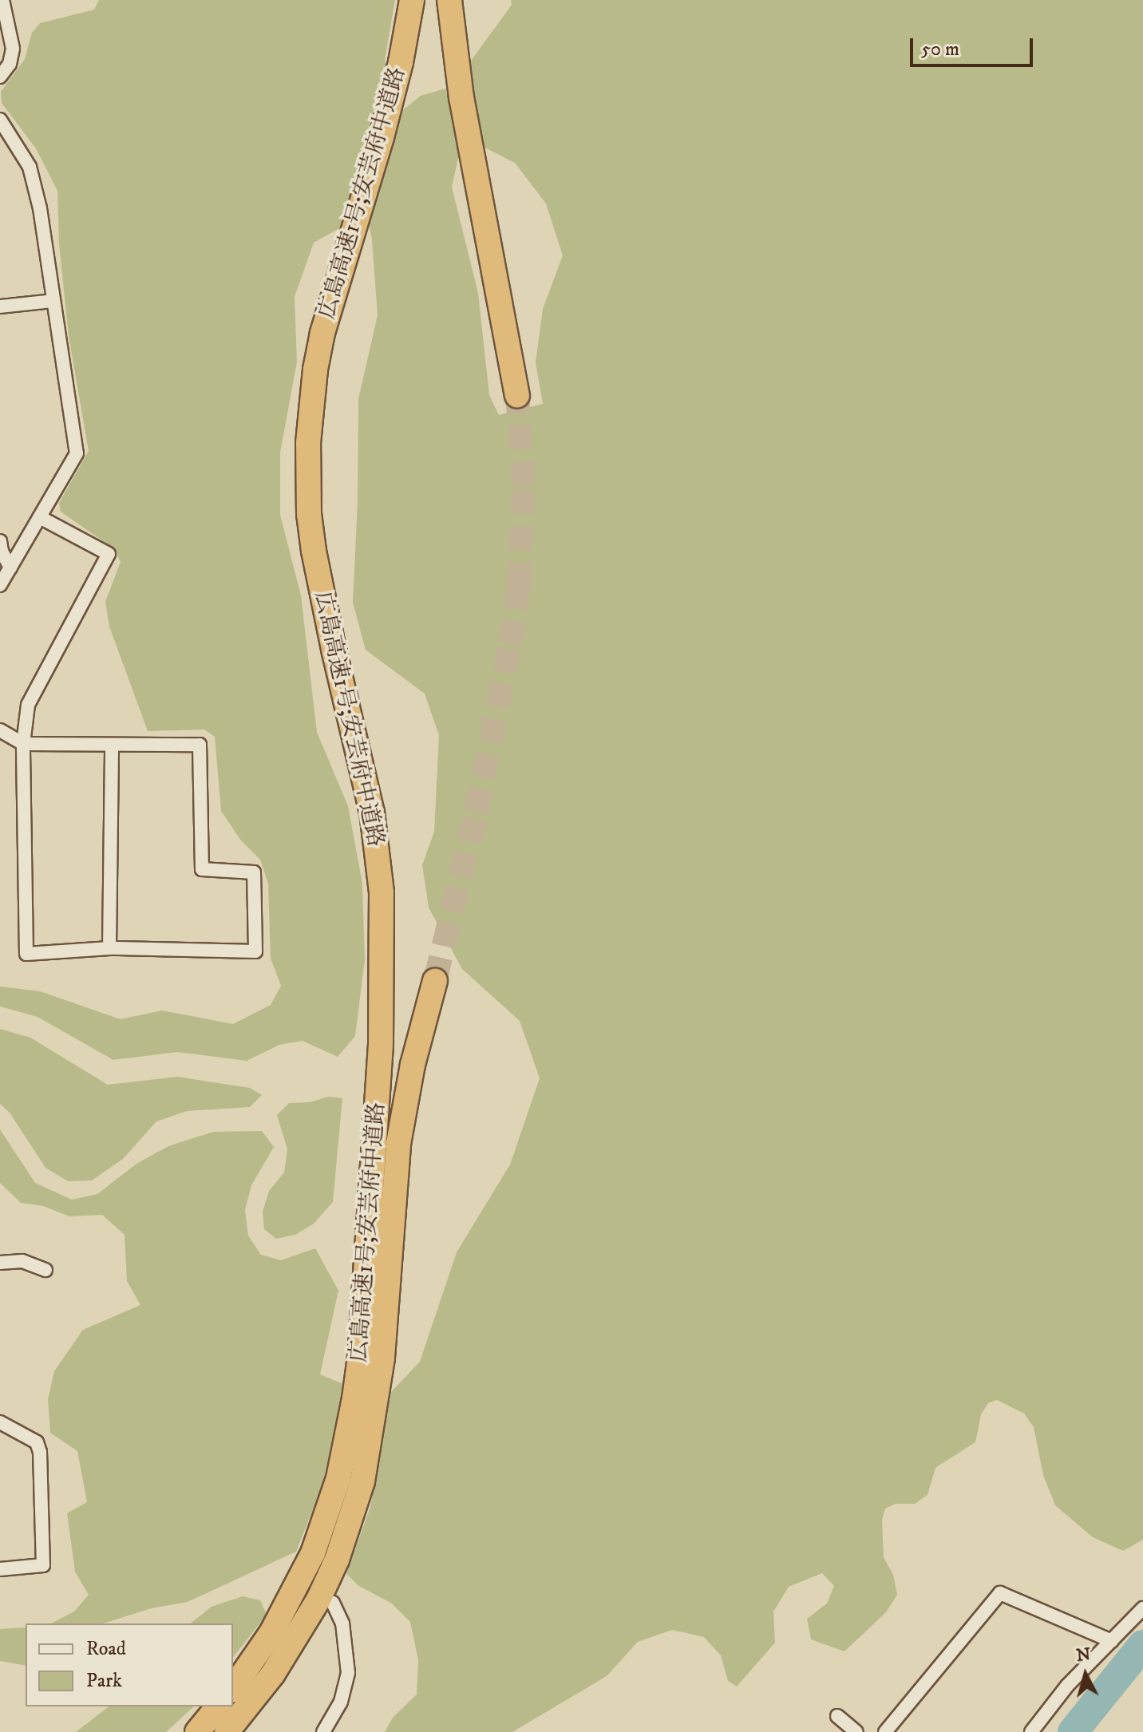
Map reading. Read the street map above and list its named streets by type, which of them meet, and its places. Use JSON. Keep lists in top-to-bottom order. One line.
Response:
{"streets":{"highway":["広島高速1号;安芸府中道路"]},"legend":["Road","Park"],"scale_bar":"50 m","north":"top"}
